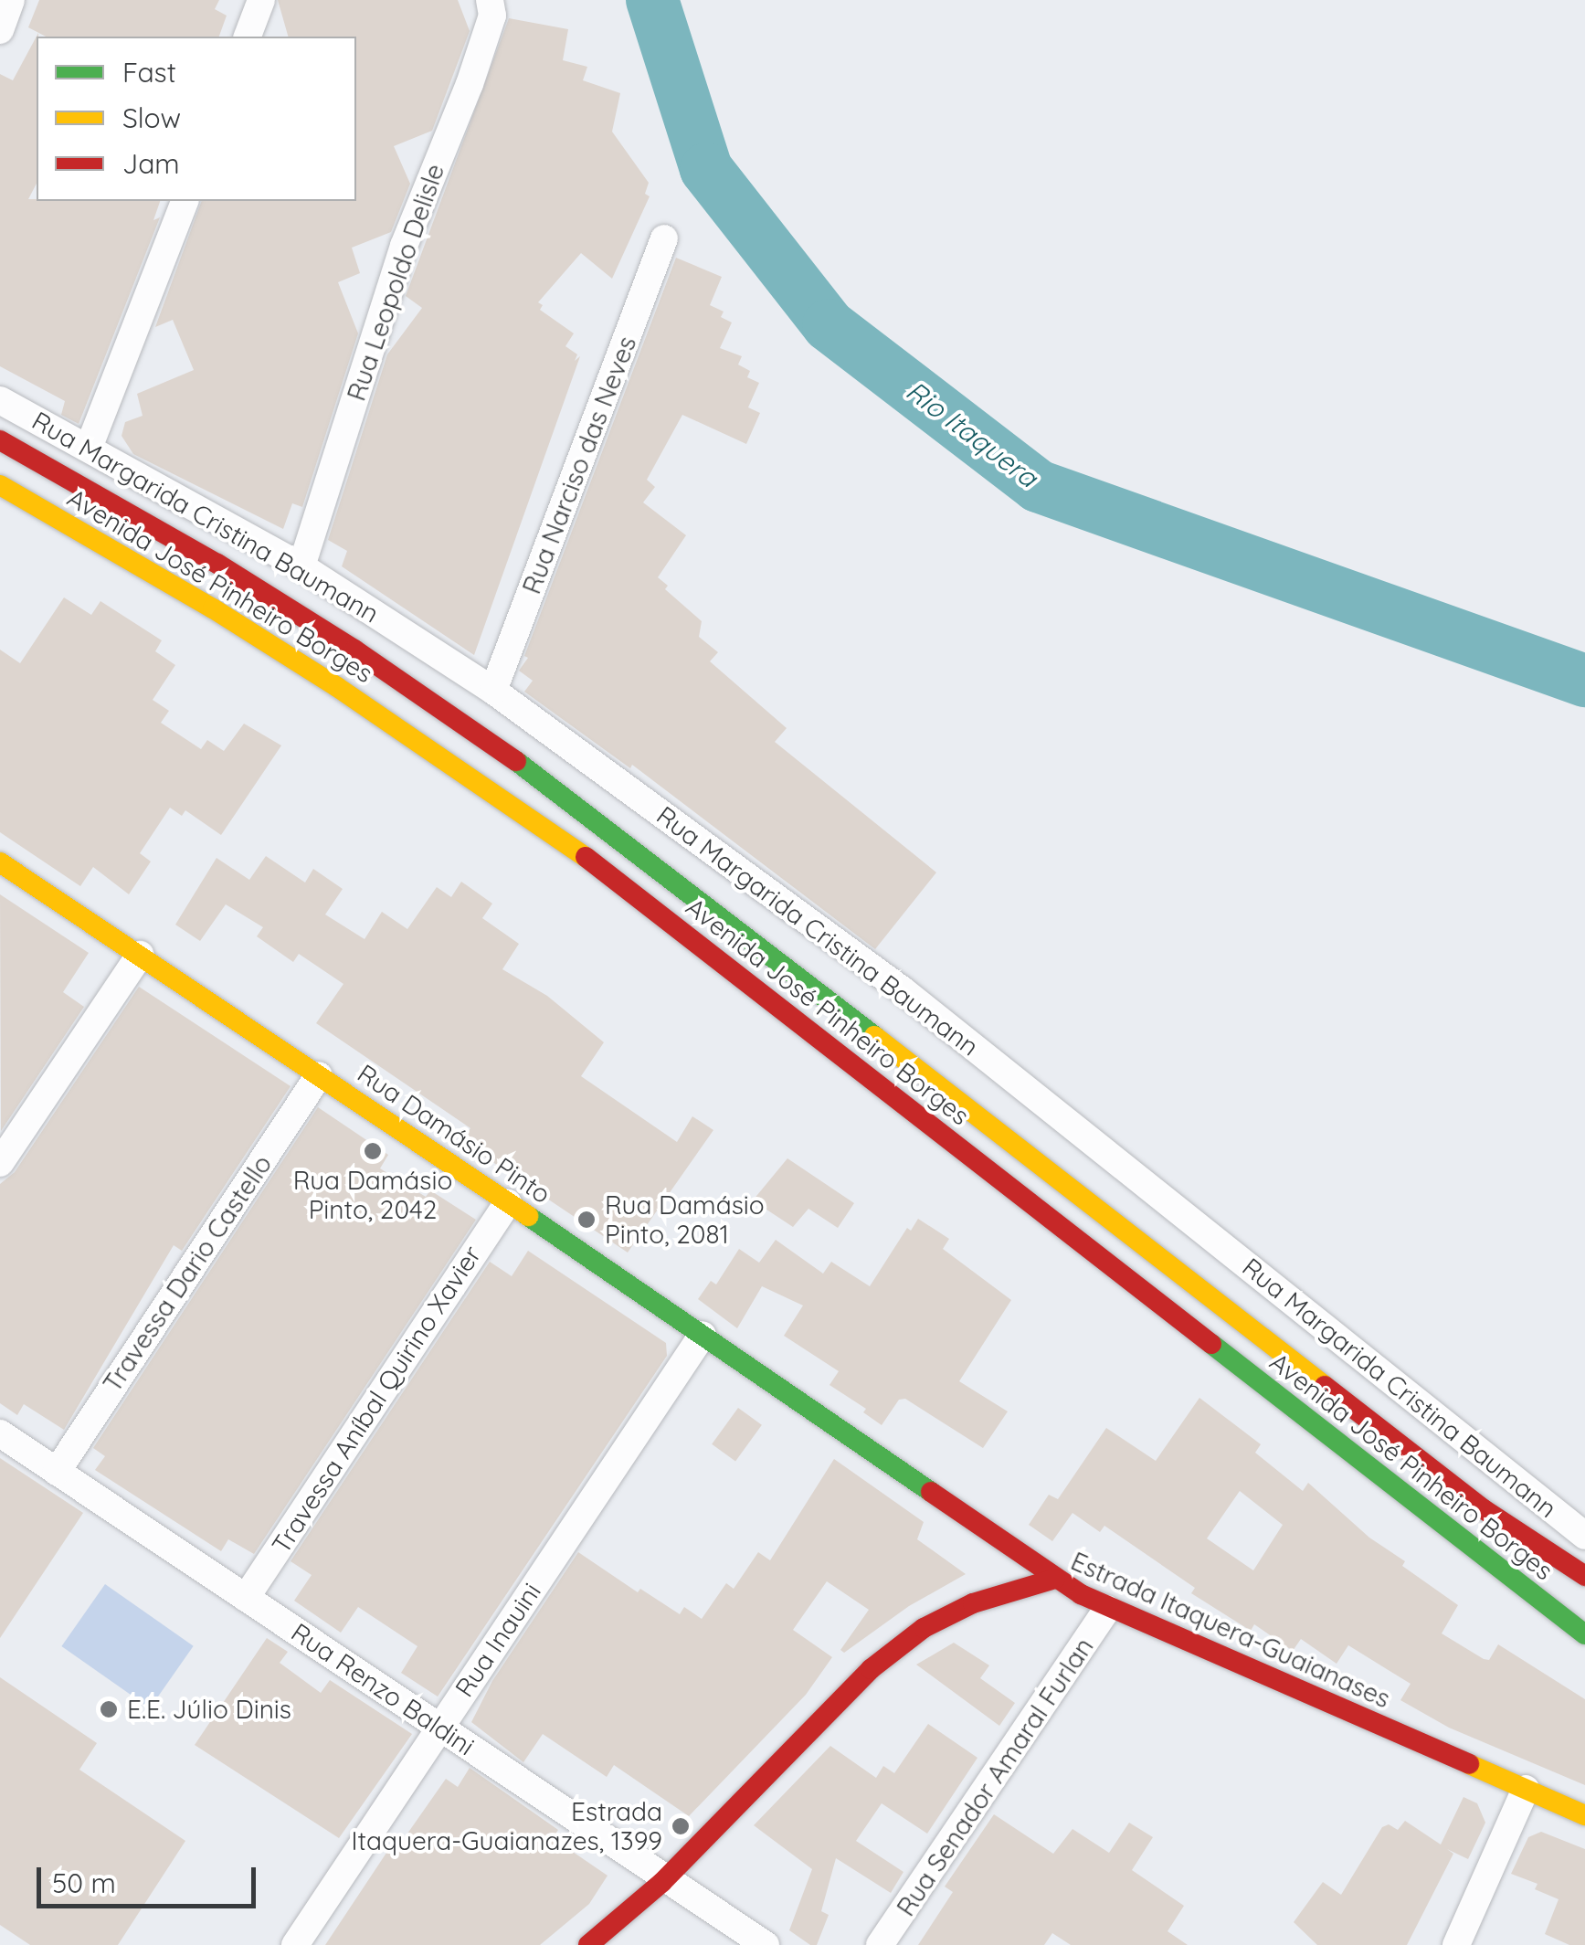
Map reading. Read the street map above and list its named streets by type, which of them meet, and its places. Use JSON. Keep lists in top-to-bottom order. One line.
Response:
{"streets":{"main road":["Avenida José Pinheiro Borges","Rua Damásio Pinto","Estrada Itaquera-Guaianases"],"street":["Rua Leopoldo Delisle","Rua Narciso das Neves","Rua Margarida Cristina Baumann","Travessa Dario Castello","Travessa Aníbal Quirino Xavier","Rua Inauini","Rua Renzo Baldini","Rua Senador Amaral Furlan"]},"crossings":[["Rua Leopoldo Delisle","Rua Margarida Cristina Baumann"],["Rua Narciso das Neves","Rua Margarida Cristina Baumann"],["Rua Damásio Pinto","Travessa Dario Castello"],["Rua Damásio Pinto","Travessa Aníbal Quirino Xavier"],["Rua Damásio Pinto","Estrada Itaquera-Guaianases"],["Rua Damásio Pinto","Rua Inauini"],["Travessa Dario Castello","Rua Renzo Baldini"],["Travessa Aníbal Quirino Xavier","Rua Renzo Baldini"],["Estrada Itaquera-Guaianases","Rua Renzo Baldini"],["Estrada Itaquera-Guaianases","Rua Senador Amaral Furlan"],["Rua Inauini","Rua Renzo Baldini"]],"water":["Rio Itaquera"],"places":["Rua Damásio Pinto, 2042","Rua Damásio Pinto, 2081","E.E. Júlio Dinis","Estrada Itaquera-Guaianazes, 1399"],"legend":["Fast","Slow","Jam"],"scale_bar":"50 m"}
